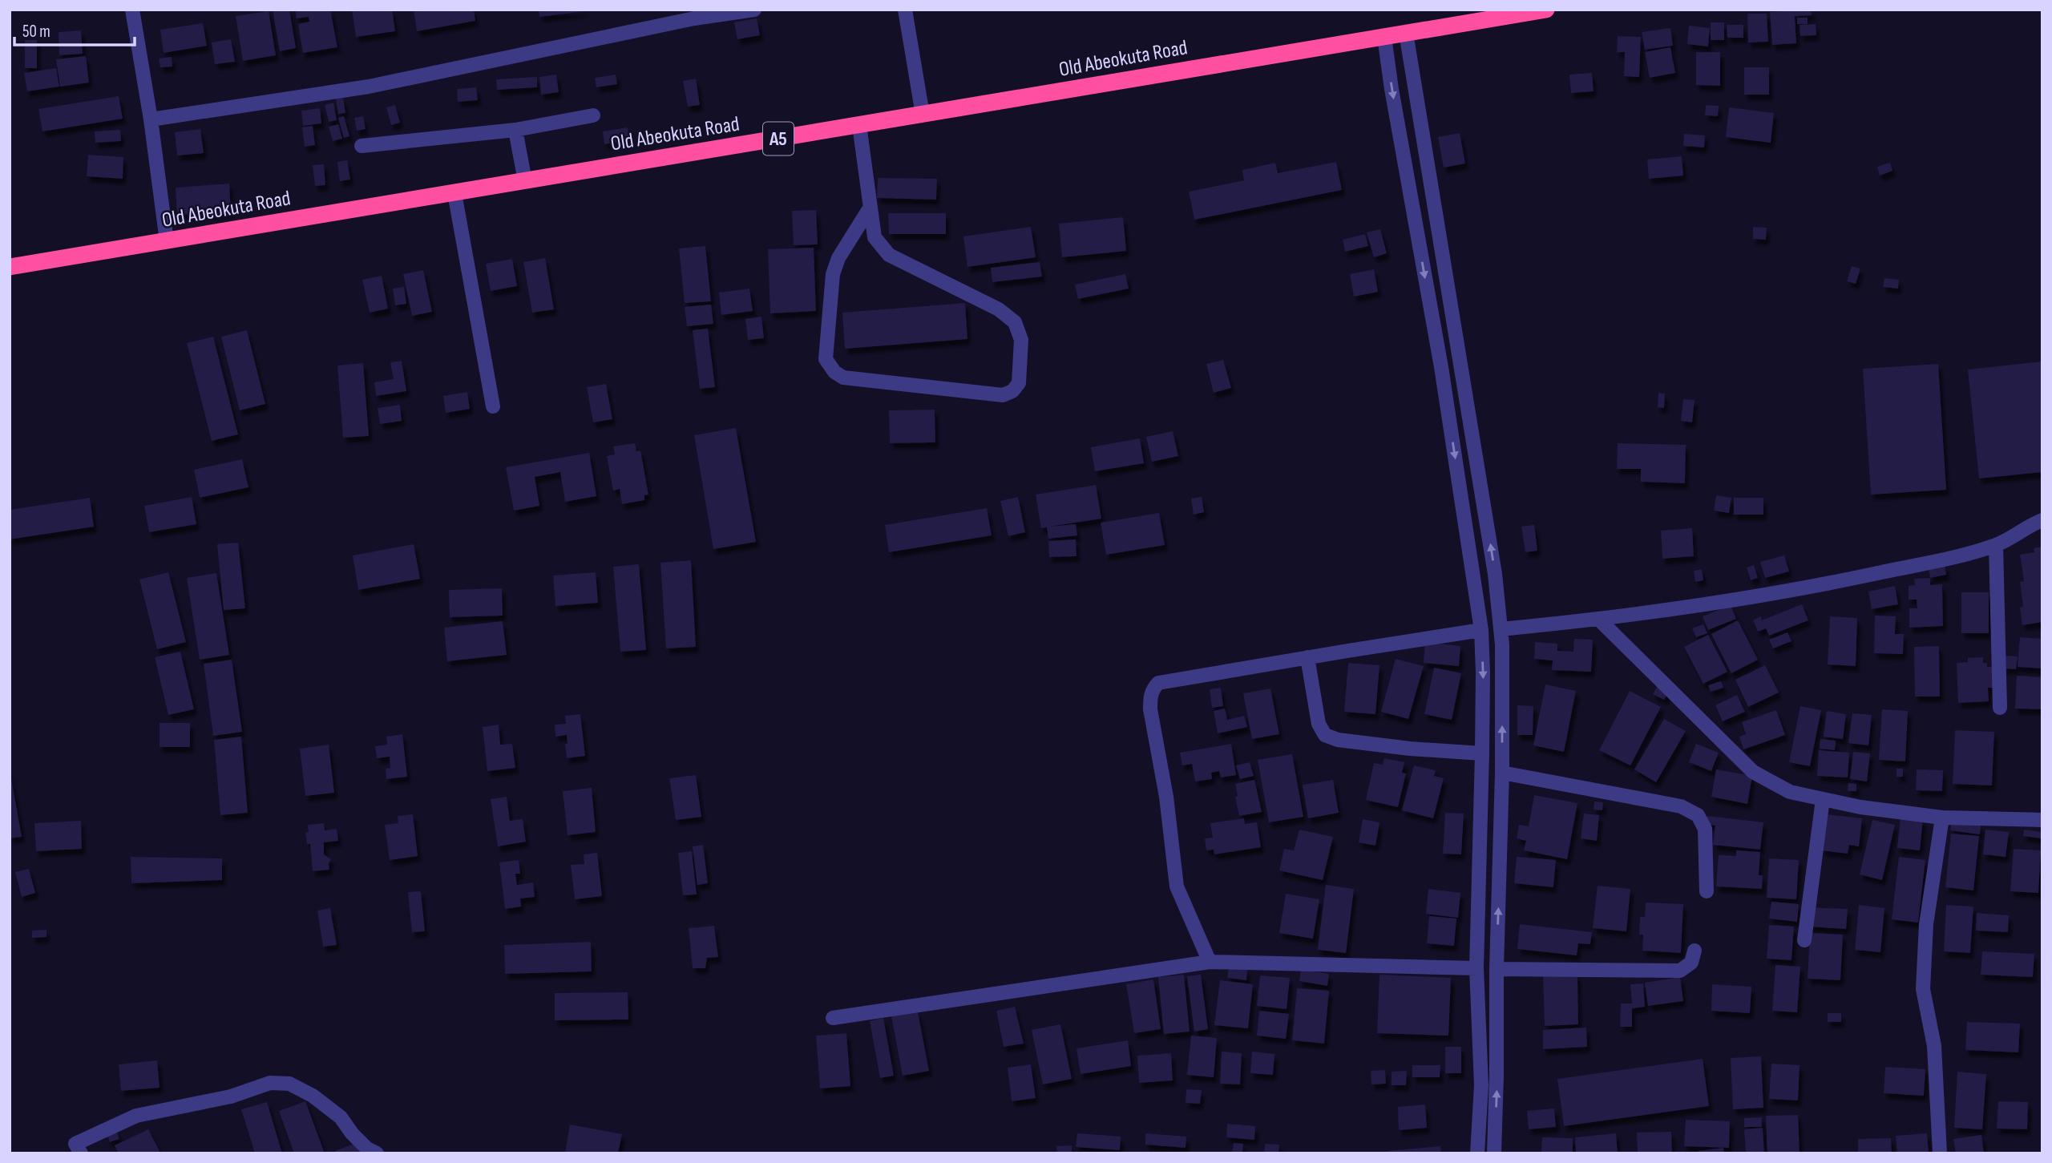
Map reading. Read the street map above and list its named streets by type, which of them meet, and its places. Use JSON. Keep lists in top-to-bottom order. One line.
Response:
{"streets":{"highway":["Old Abeokuta Road","A5"]},"scale_bar":"50 m"}
